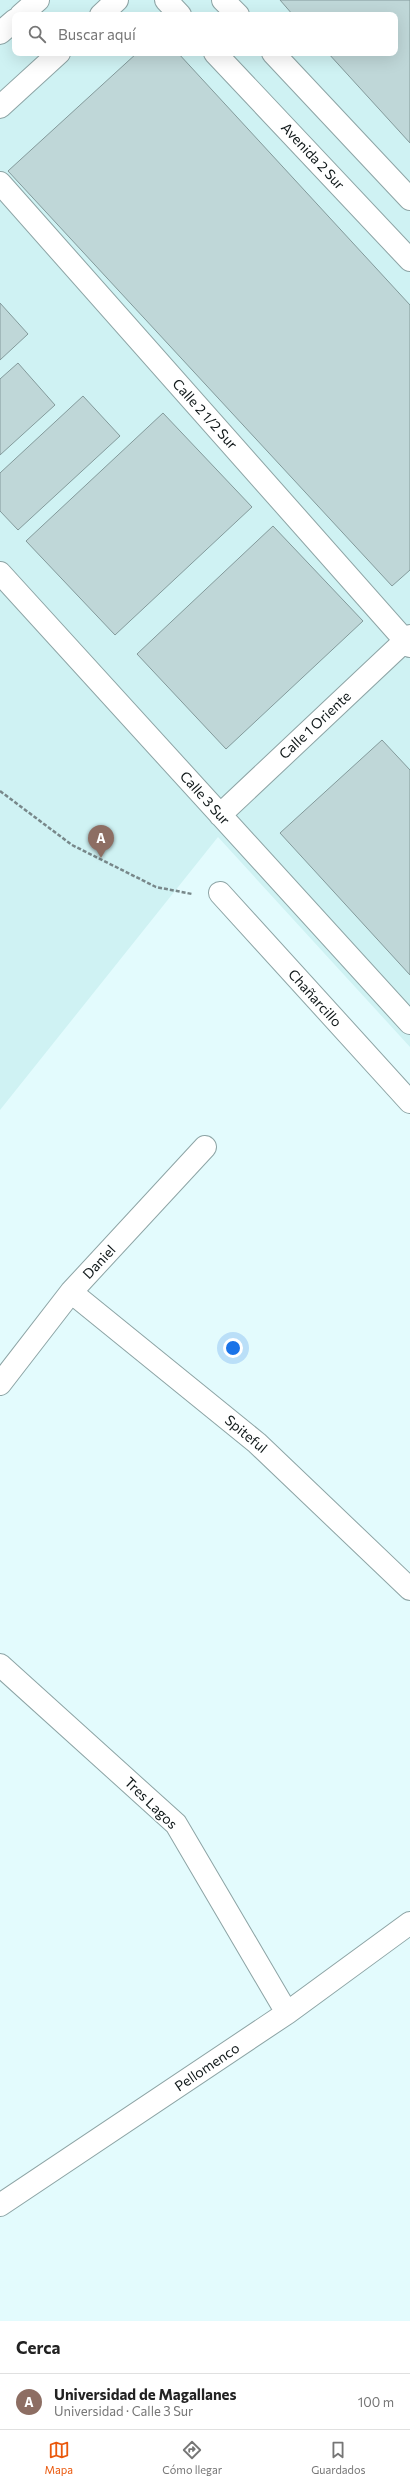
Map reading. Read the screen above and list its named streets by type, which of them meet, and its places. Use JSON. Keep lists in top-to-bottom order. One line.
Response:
{"streets":{"street":["Avenida 2 Sur","Calle 2 1/2 Sur","Calle 1 Oriente","Calle 3 Sur","Chañarcillo","Daniel","Spiteful","Tres Lagos","Pellomenco"]},"crossings":[["Calle 2 1/2 Sur","Calle 1 Oriente"],["Calle 1 Oriente","Calle 3 Sur"],["Daniel","Spiteful"],["Tres Lagos","Pellomenco"]],"page":{"search":"Buscar aquí","pins":"A","heading":"Cerca","list":[{"mark":"A","name":"Universidad de Magallanes","note":"Universidad · Calle 3 Sur","value":"100 m"}],"nav":["Mapa","Cómo llegar","Guardados"]}}
